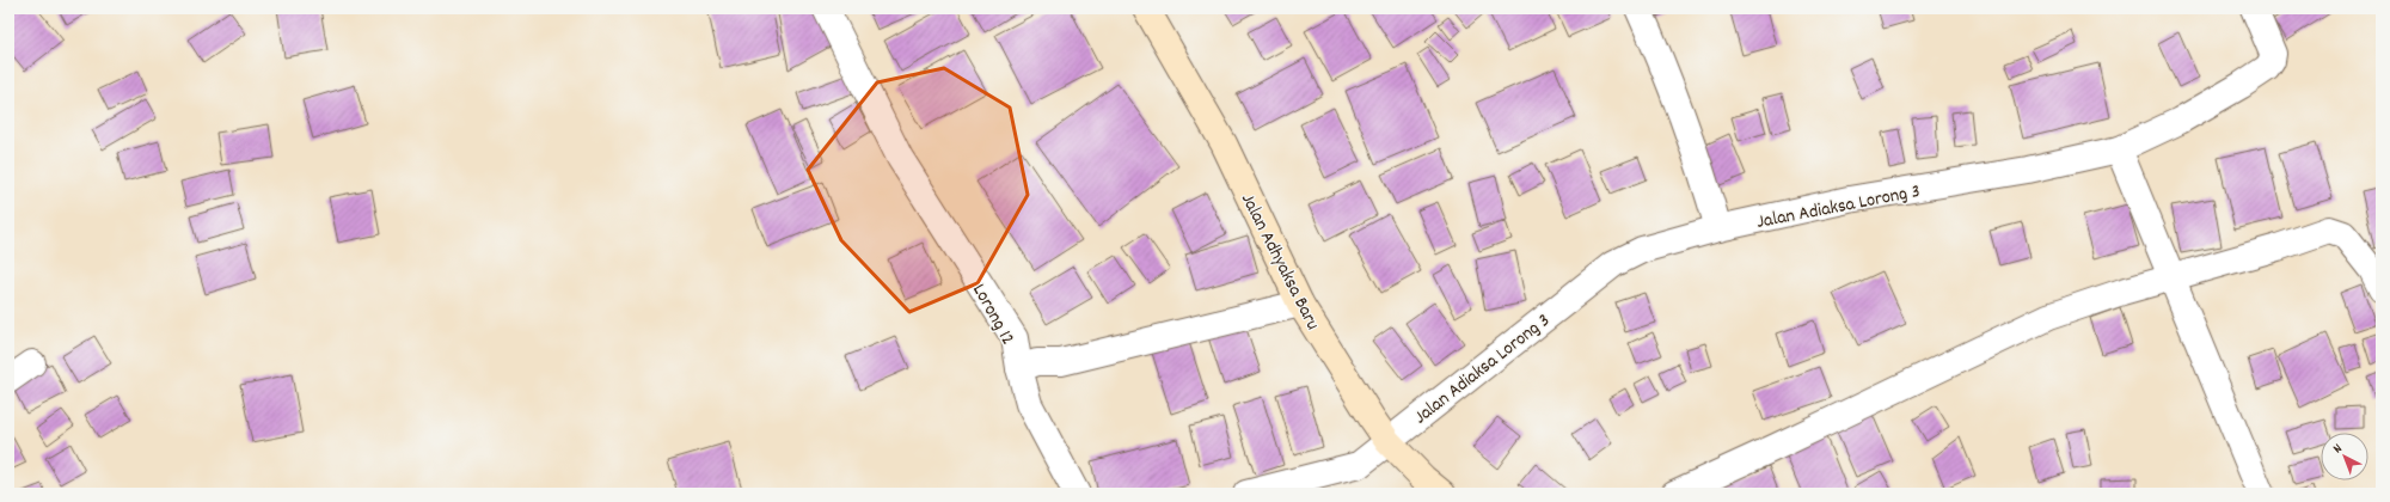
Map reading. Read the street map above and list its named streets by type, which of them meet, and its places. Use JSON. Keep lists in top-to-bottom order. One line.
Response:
{"streets":{"street":["Jalan Adiaksa Lorong 3","Jalan Adhyaksa Baru","Lorong 12"]},"crossings":[["Jalan Adiaksa Lorong 3","Jalan Adhyaksa Baru"],["Jalan Adhyaksa Baru","Lorong 12"]],"north":"top left"}
